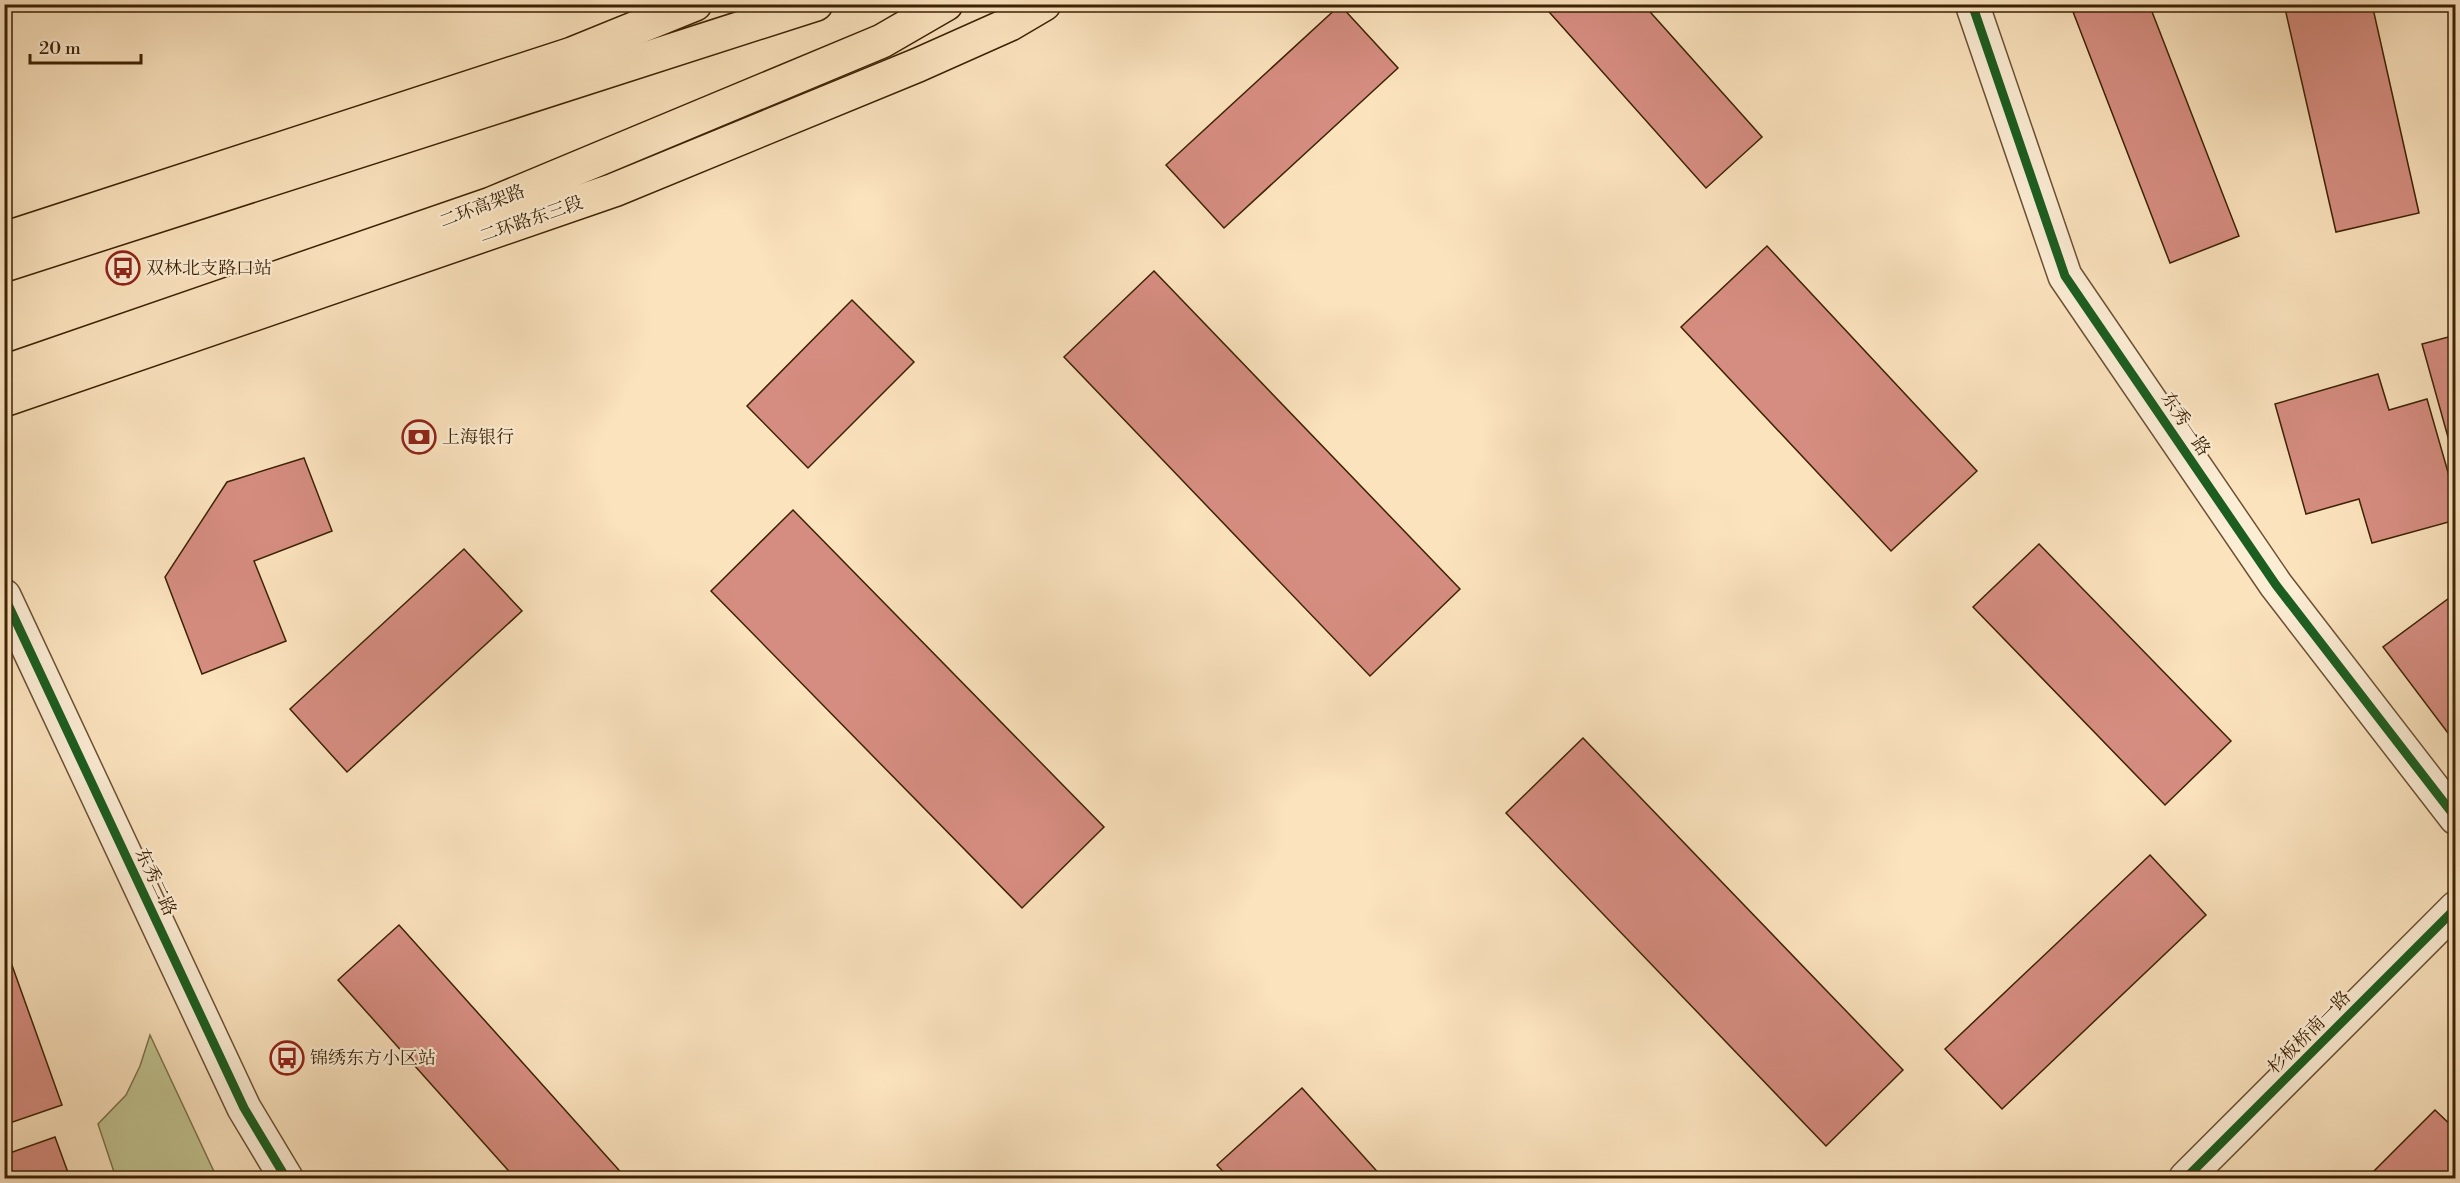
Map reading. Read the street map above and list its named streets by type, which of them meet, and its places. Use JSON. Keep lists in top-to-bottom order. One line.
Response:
{"streets":{"main road":["二环高架路","二环路东三段"],"street":["东秀一路","东秀二路","杉板桥南一路"]},"places":{"bus stop":["双林北支路口站","锦绣东方小区站"],"bank":["上海银行"]},"scale_bar":"20 m"}
